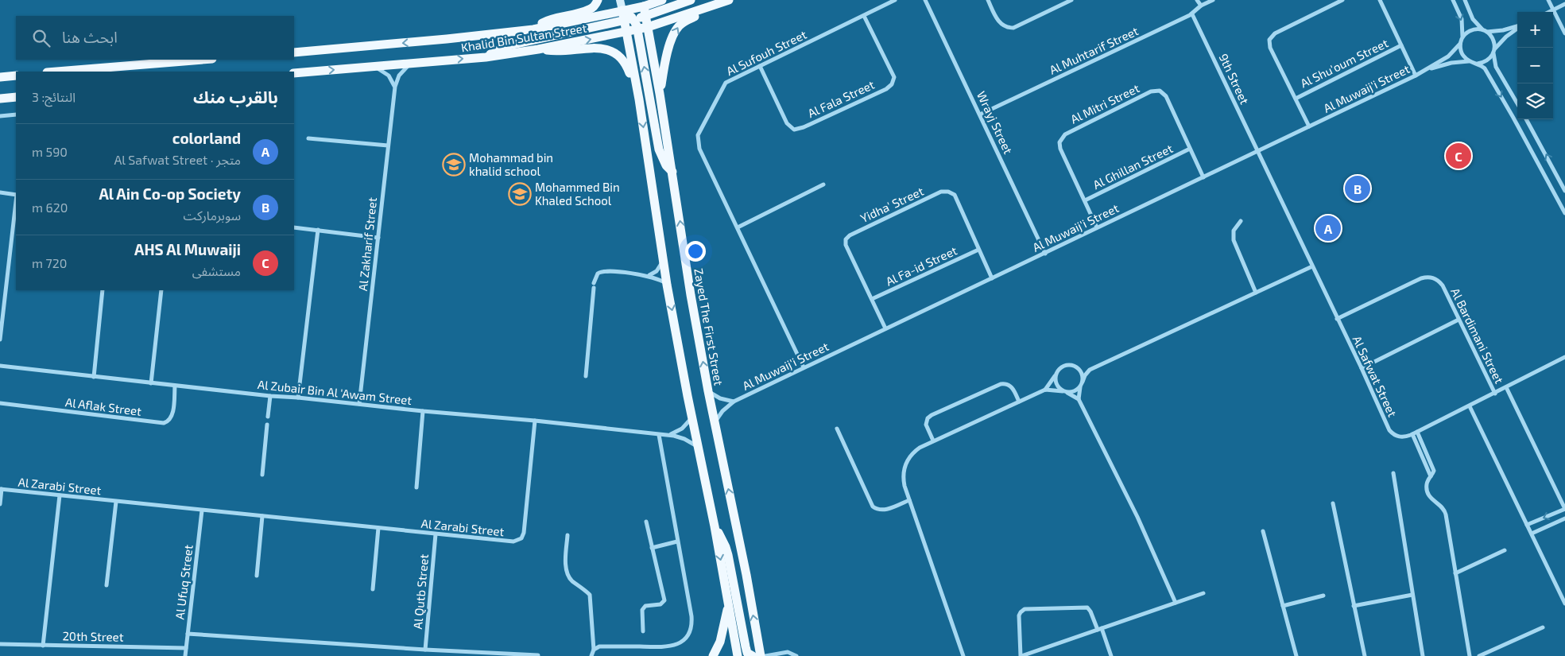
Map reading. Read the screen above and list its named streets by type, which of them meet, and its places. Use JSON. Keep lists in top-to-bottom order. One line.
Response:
{"streets":{"main road":["Khalid Bin Sultan Street","Zayed The First Street"],"street":["Al Muhtarif Street","Al Sufouh Street","Al Shu'oum Street","9th Street","Al Muwaij'i Street","Al Fala Street","Al Mitri Street","Wrayj Street","Al Ghillan Street","Yidha' Street","Al Zakharif Street","Al Fa-id Street","Al Bardimani Street","Al Safwat Street","Al Zubair Bin Al 'Awam Street","Al Aflak Street","Al Zarabi Street","Al Ufuq Street","Al Qutb Street","20th Street"]},"crossings":[["Khalid Bin Sultan Street","Al Zakharif Street"],["Khalid Bin Sultan Street","Zayed The First Street"],["Al Muhtarif Street","9th Street"],["Al Muhtarif Street","Wrayj Street"],["Al Sufouh Street","Al Muwaij'i Street"],["Al Sufouh Street","Al Fala Street"],["9th Street","Al Muwaij'i Street"],["9th Street","Al Safwat Street"],["Al Muwaij'i Street","Al Mitri Street"],["Al Muwaij'i Street","Wrayj Street"],["Al Muwaij'i Street","Yidha' Street"],["Al Muwaij'i Street","Zayed The First Street"],["Al Muwaij'i Street","Al Safwat Street"],["Al Mitri Street","Al Ghillan Street"],["Yidha' Street","Al Fa-id Street"],["Al Zakharif Street","Al Zubair Bin Al 'Awam Street"],["Al Bardimani Street","Al Safwat Street"],["Al Zubair Bin Al 'Awam Street","Al Aflak Street"],["Al Zubair Bin Al 'Awam Street","Al Zarabi Street"],["Al Zarabi Street","Al Ufuq Street"],["Al Zarabi Street","Al Qutb Street"],["Al Ufuq Street","20th Street"]],"places":{"school or university":["Mohammad bin khalid school","Mohammed Bin Khaled School"]},"page":{"map_buttons":["+","−"],"search":"ابحث هنا","heading":["بالقرب منك","النتائج: 3"],"list":[{"mark":"A","name":"colorland","note":"متجر · Al Safwat Street","value":"590 m"},{"mark":"B","name":"Al Ain Co-op Society","note":"سوبرماركت","value":"620 m"},{"mark":"C","name":"AHS Al Muwaiji","note":"مستشفى","value":"720 m"}],"pins":["C","B","A"]}}
